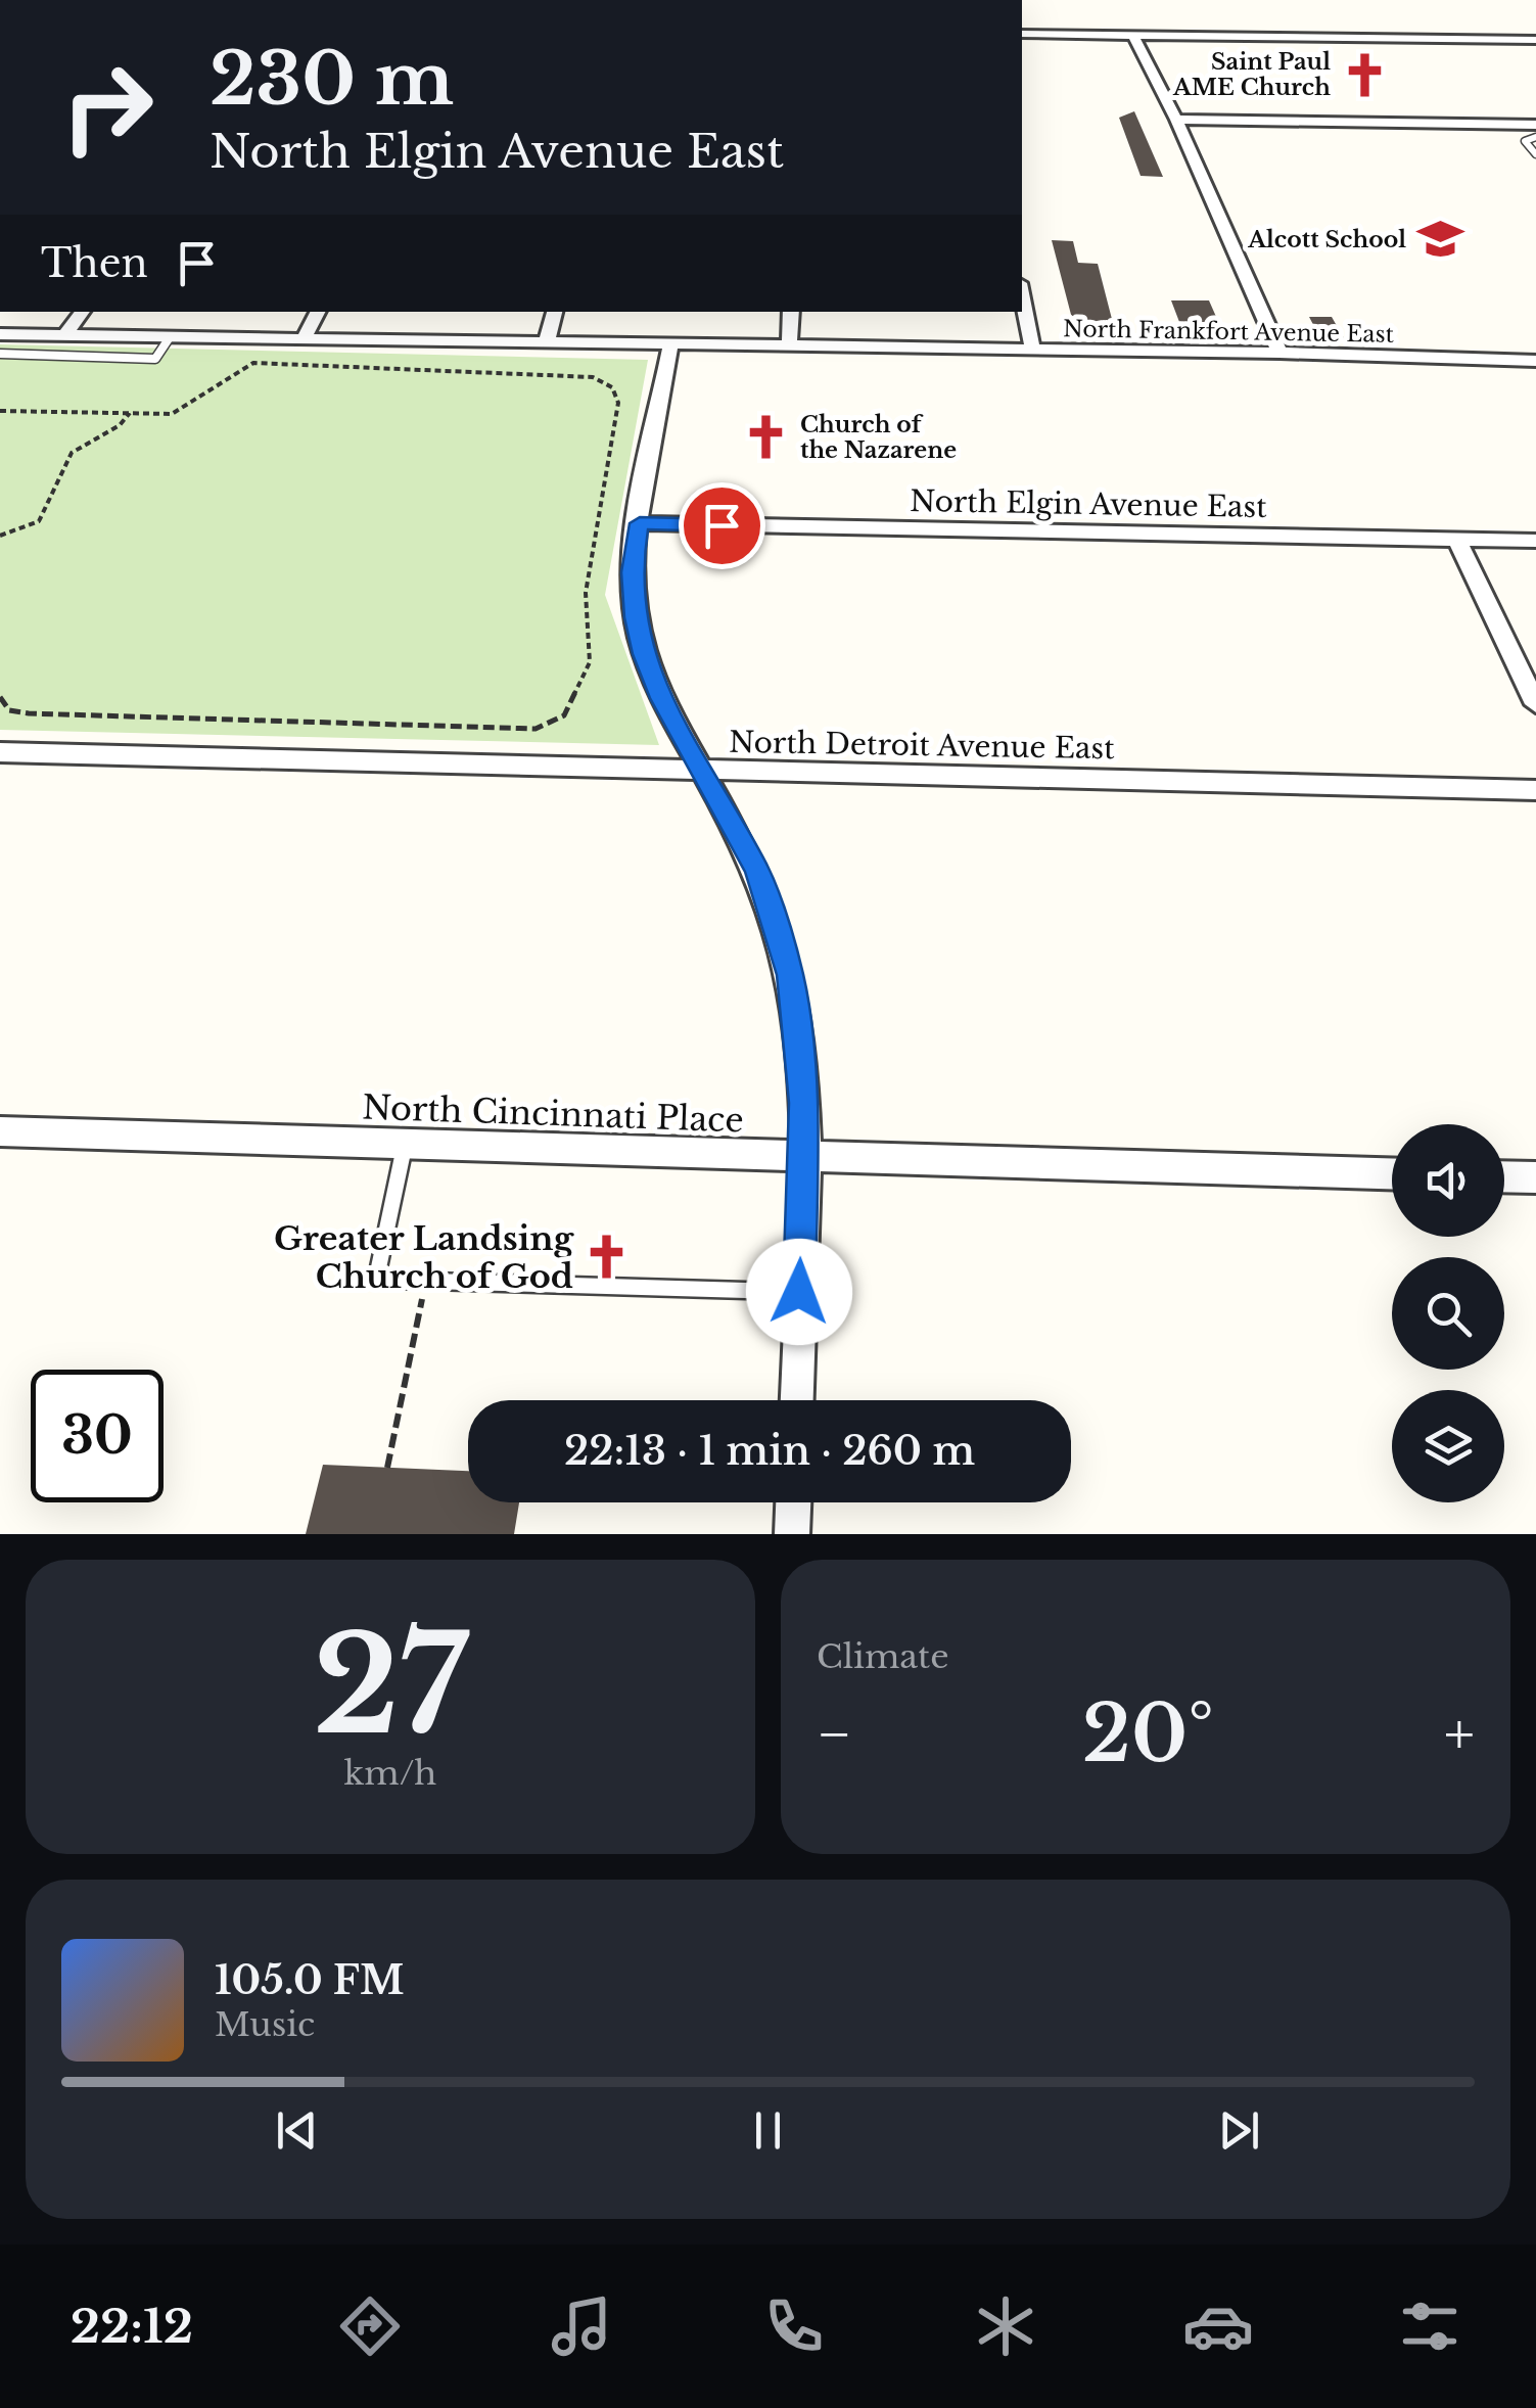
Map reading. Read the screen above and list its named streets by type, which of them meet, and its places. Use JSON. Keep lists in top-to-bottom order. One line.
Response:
{"streets":{"street":["North Frankfort Avenue East","North Elgin Avenue East","North Detroit Avenue East","North Cincinnati Place"]},"places":{"church":["Saint Paul AME Church","Church of the Nazarene","Greater Landsing Church of God"],"school or university":["Alcott School"]},"page":{"turn":["230 m","North Elgin Avenue East"],"then":"Then","limit":"30","trip":"22:13 · 1 min · 260 m","tile":[["27","km/h"],"Climate"],"heat":["−","20°","+"],"song":["105.0 FM","Music"],"tabs":"22:12"}}
